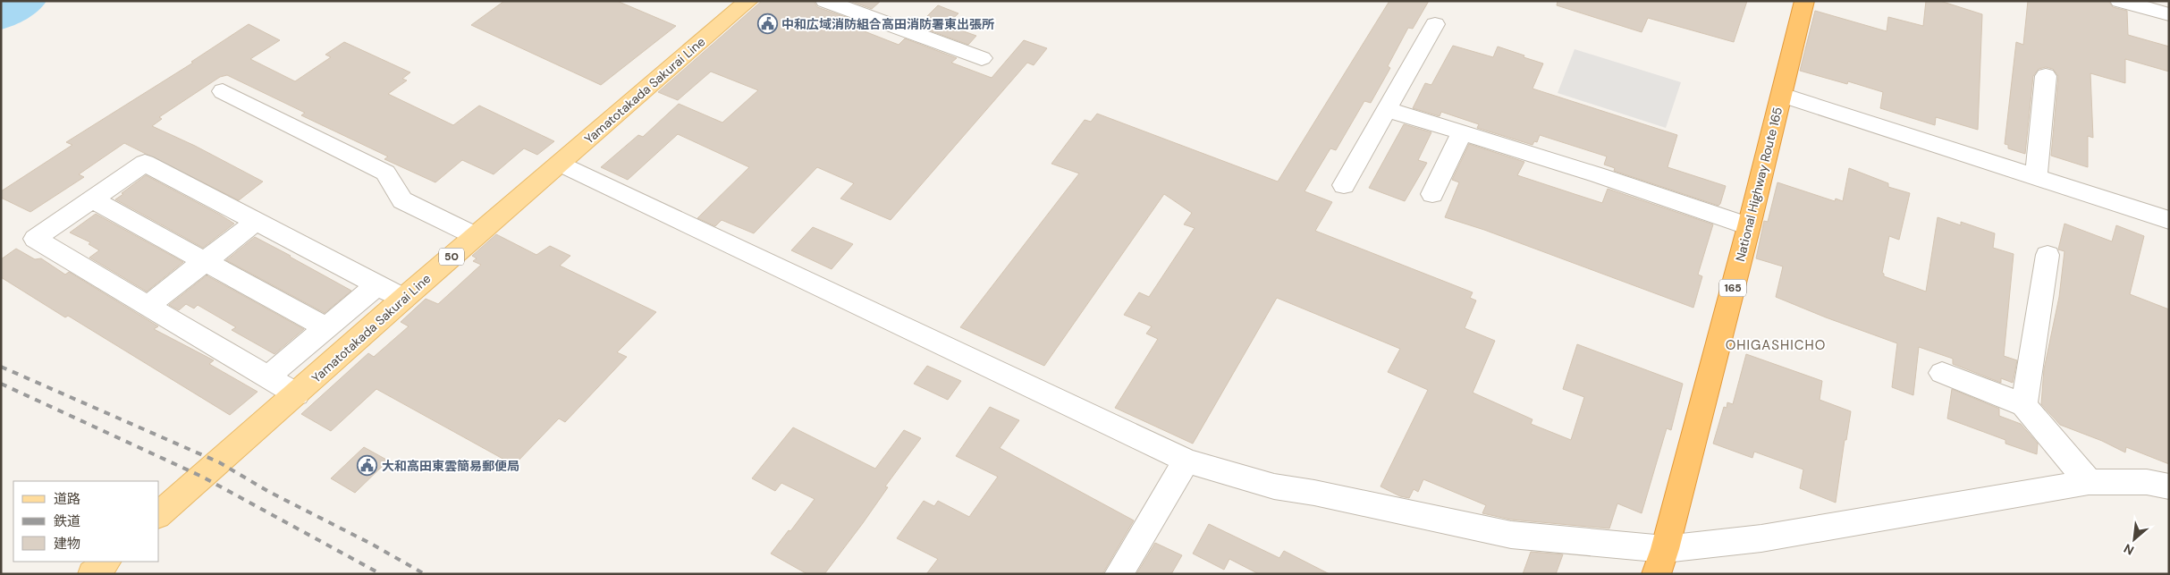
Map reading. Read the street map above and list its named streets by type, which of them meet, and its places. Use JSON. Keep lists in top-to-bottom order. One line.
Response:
{"streets":{"highway":["National Highway Route 165","165"],"main road":["Yamatotakada Sakurai Line","50"]},"districts":["OHIGASHICHO"],"places":{"public building":["中和広域消防組合高田消防署東出張所","大和高田東雲簡易郵便局"]},"legend":["道路","鉄道","建物"],"north":"bottom left"}
